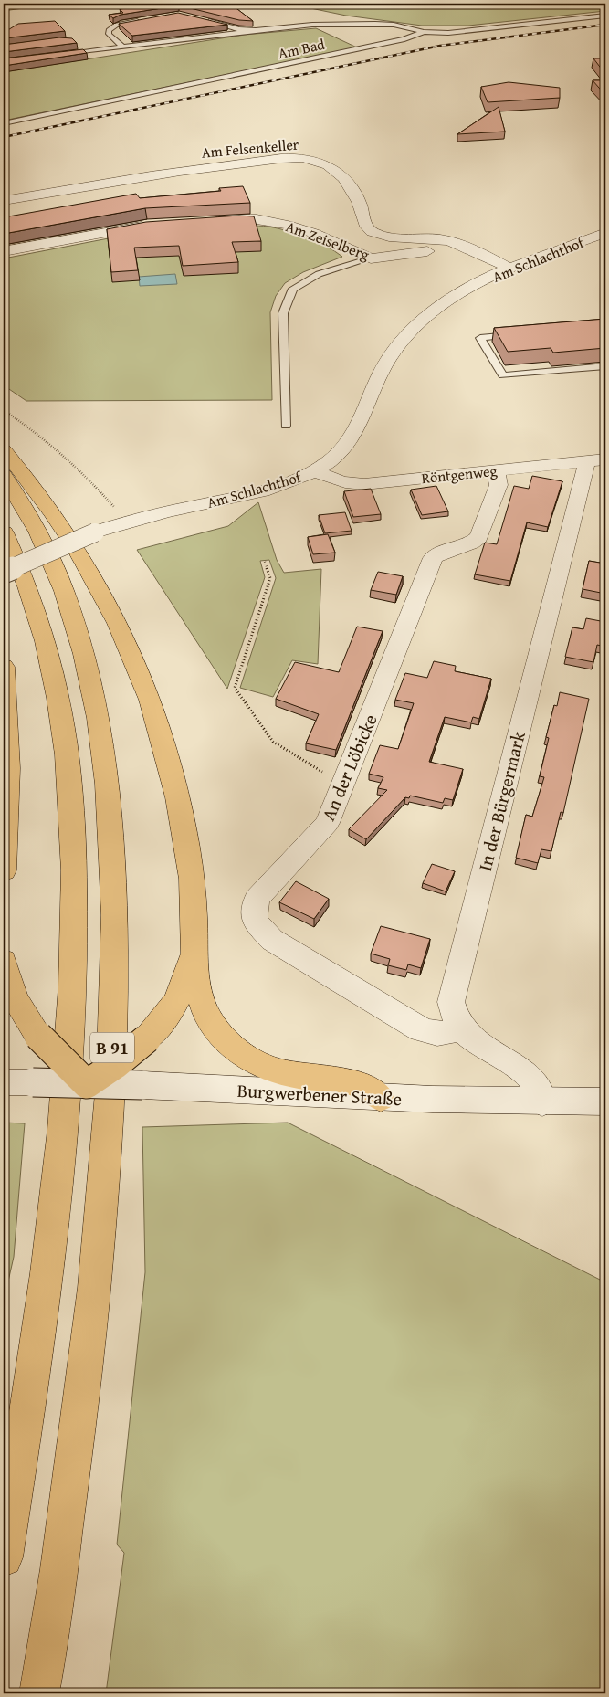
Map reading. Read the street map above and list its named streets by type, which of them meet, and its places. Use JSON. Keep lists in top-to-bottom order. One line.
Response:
{"streets":{"highway":["B 91"],"street":["Am Felsenkeller","Am Zeiselberg","Am Schlachthof","Röntgenweg","An der Löbicke","In der Bürgermark","Burgwerbener Straße"],"lane":["Am Bad"]},"crossings":[["Am Felsenkeller","Am Zeiselberg"],["Am Felsenkeller","Am Schlachthof"],["Am Schlachthof","Röntgenweg"],["Röntgenweg","An der Löbicke"],["Röntgenweg","In der Bürgermark"],["An der Löbicke","In der Bürgermark"],["In der Bürgermark","Burgwerbener Straße"]]}
